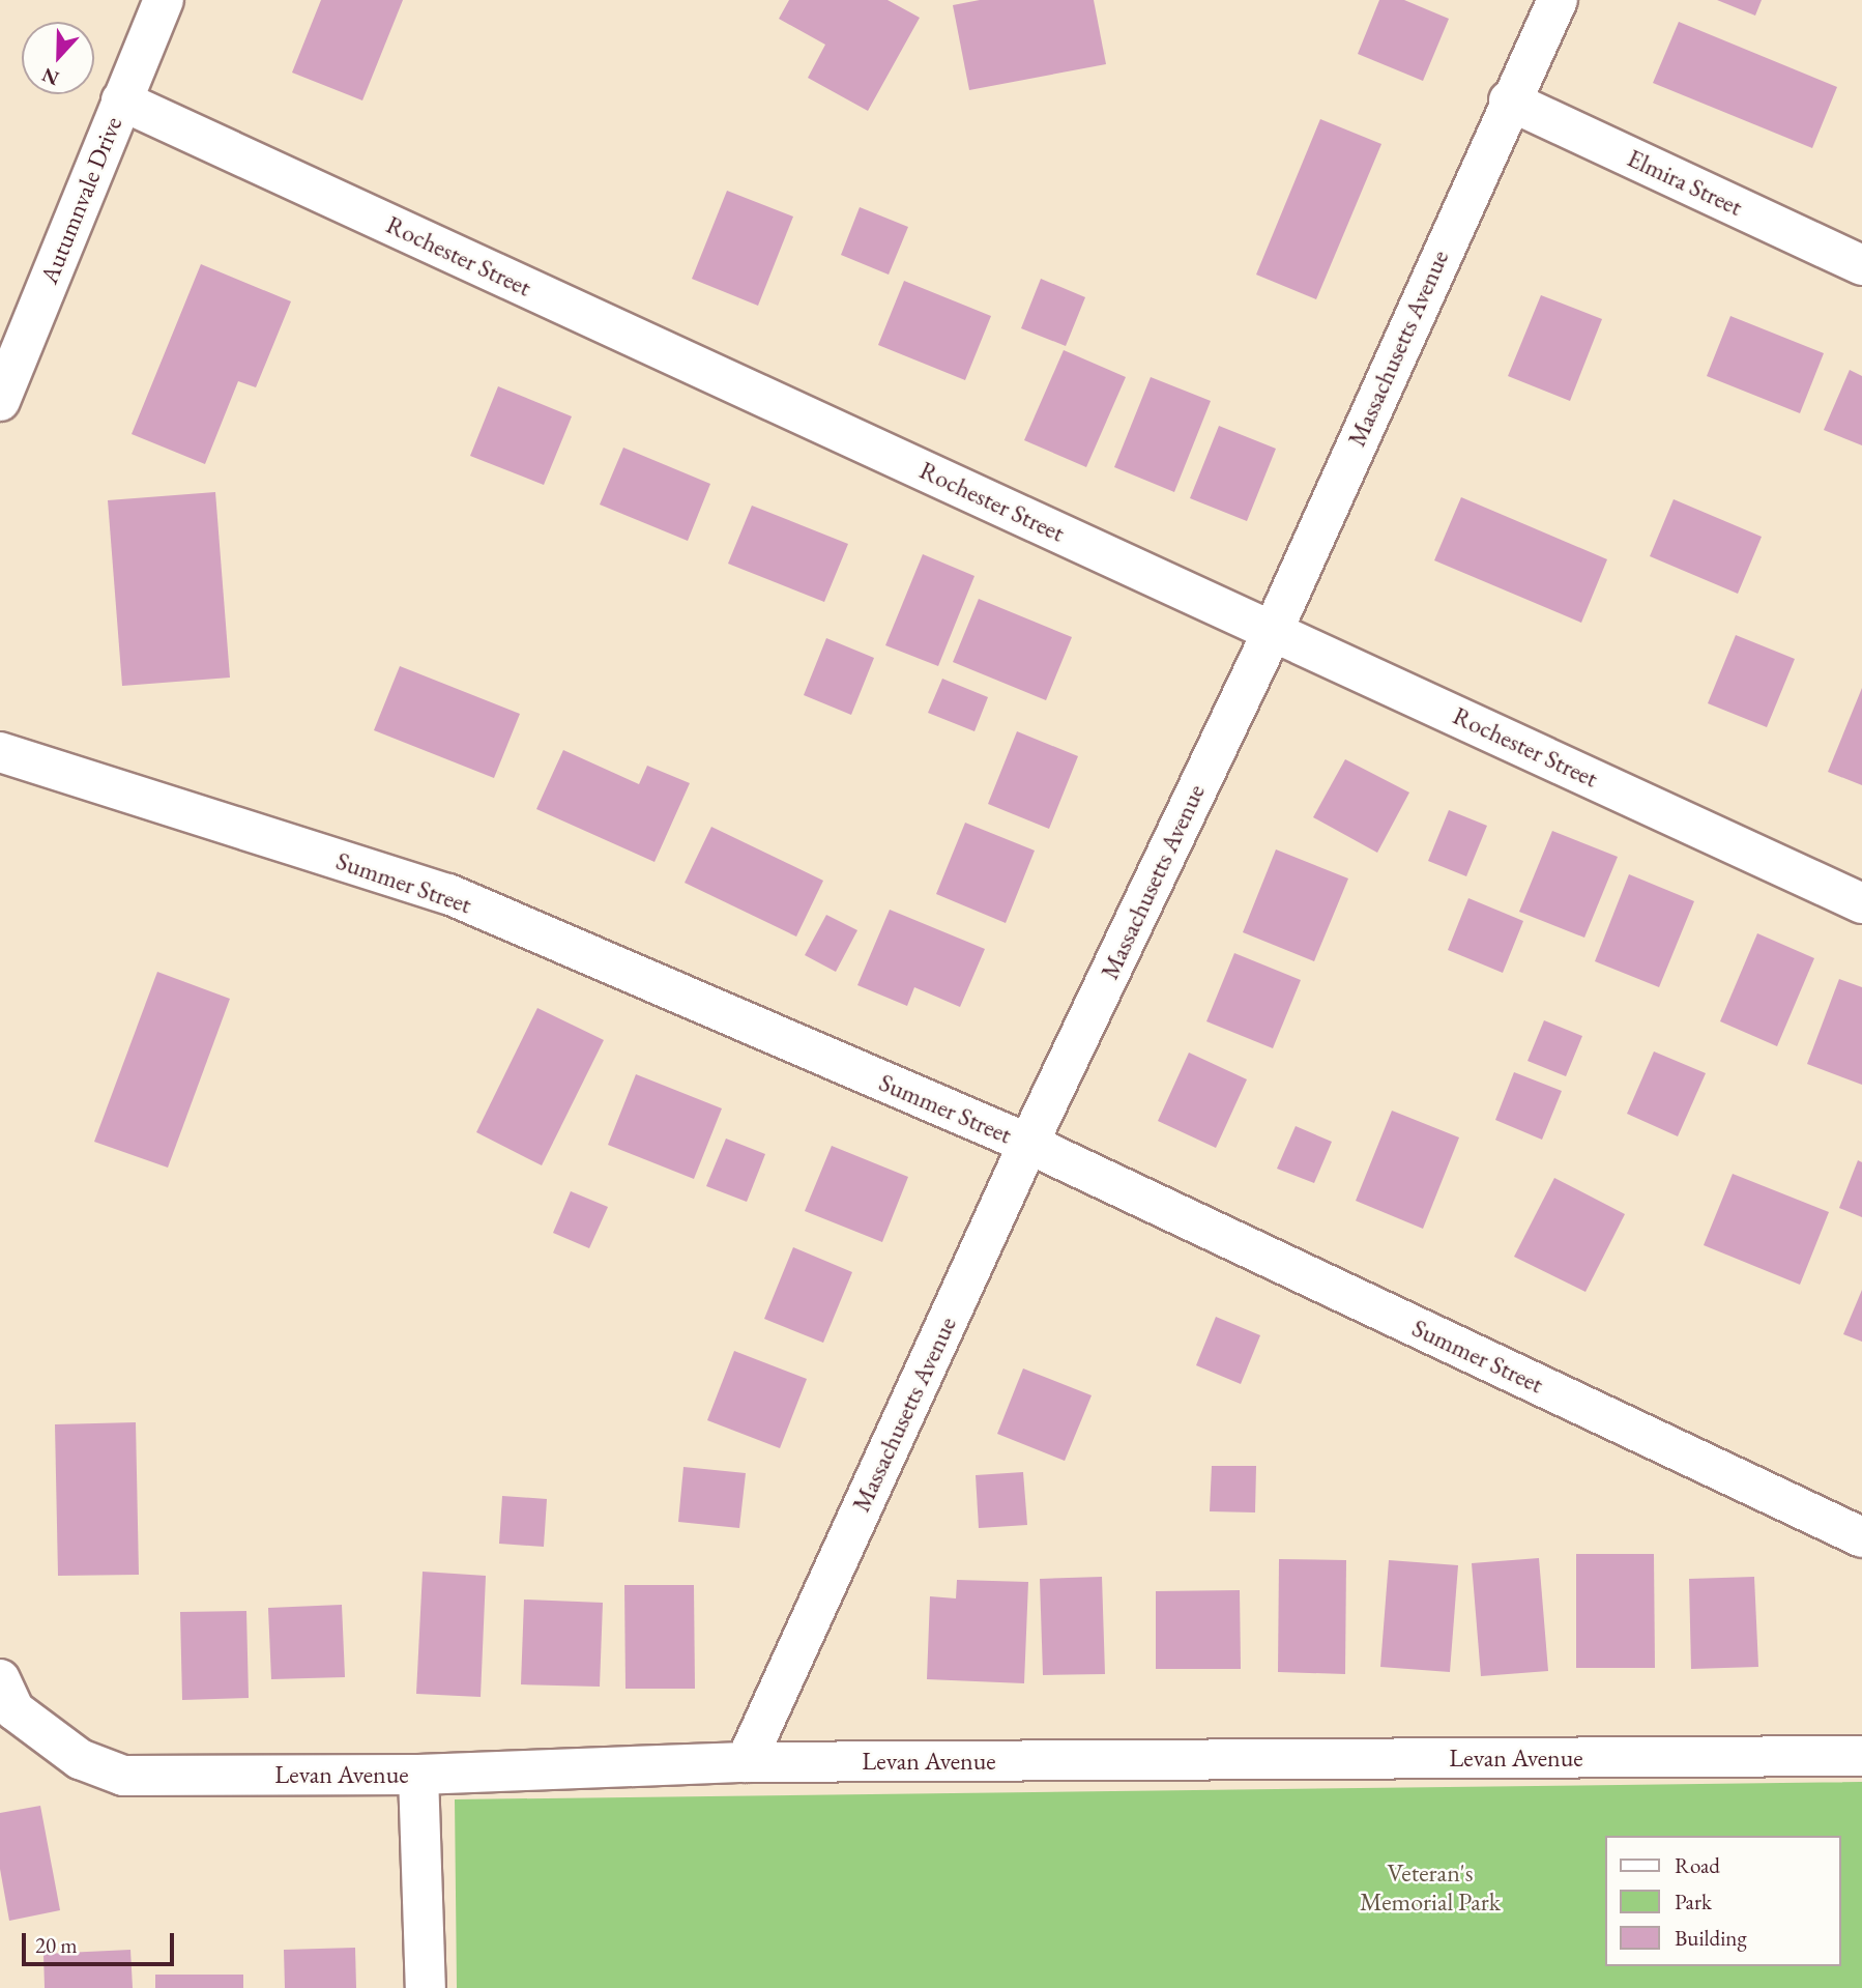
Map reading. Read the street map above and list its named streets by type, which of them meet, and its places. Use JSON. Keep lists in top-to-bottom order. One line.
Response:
{"streets":{"street":["Elmira Street","Autumnvale Drive","Rochester Street","Massachusetts Avenue","Summer Street","Levan Avenue"]},"crossings":[["Elmira Street","Massachusetts Avenue"],["Autumnvale Drive","Rochester Street"],["Rochester Street","Massachusetts Avenue"],["Massachusetts Avenue","Summer Street"],["Massachusetts Avenue","Levan Avenue"]],"parks":["Veteran's Memorial Park"],"legend":["Road","Park","Building"],"scale_bar":"20 m","north":"bottom"}
